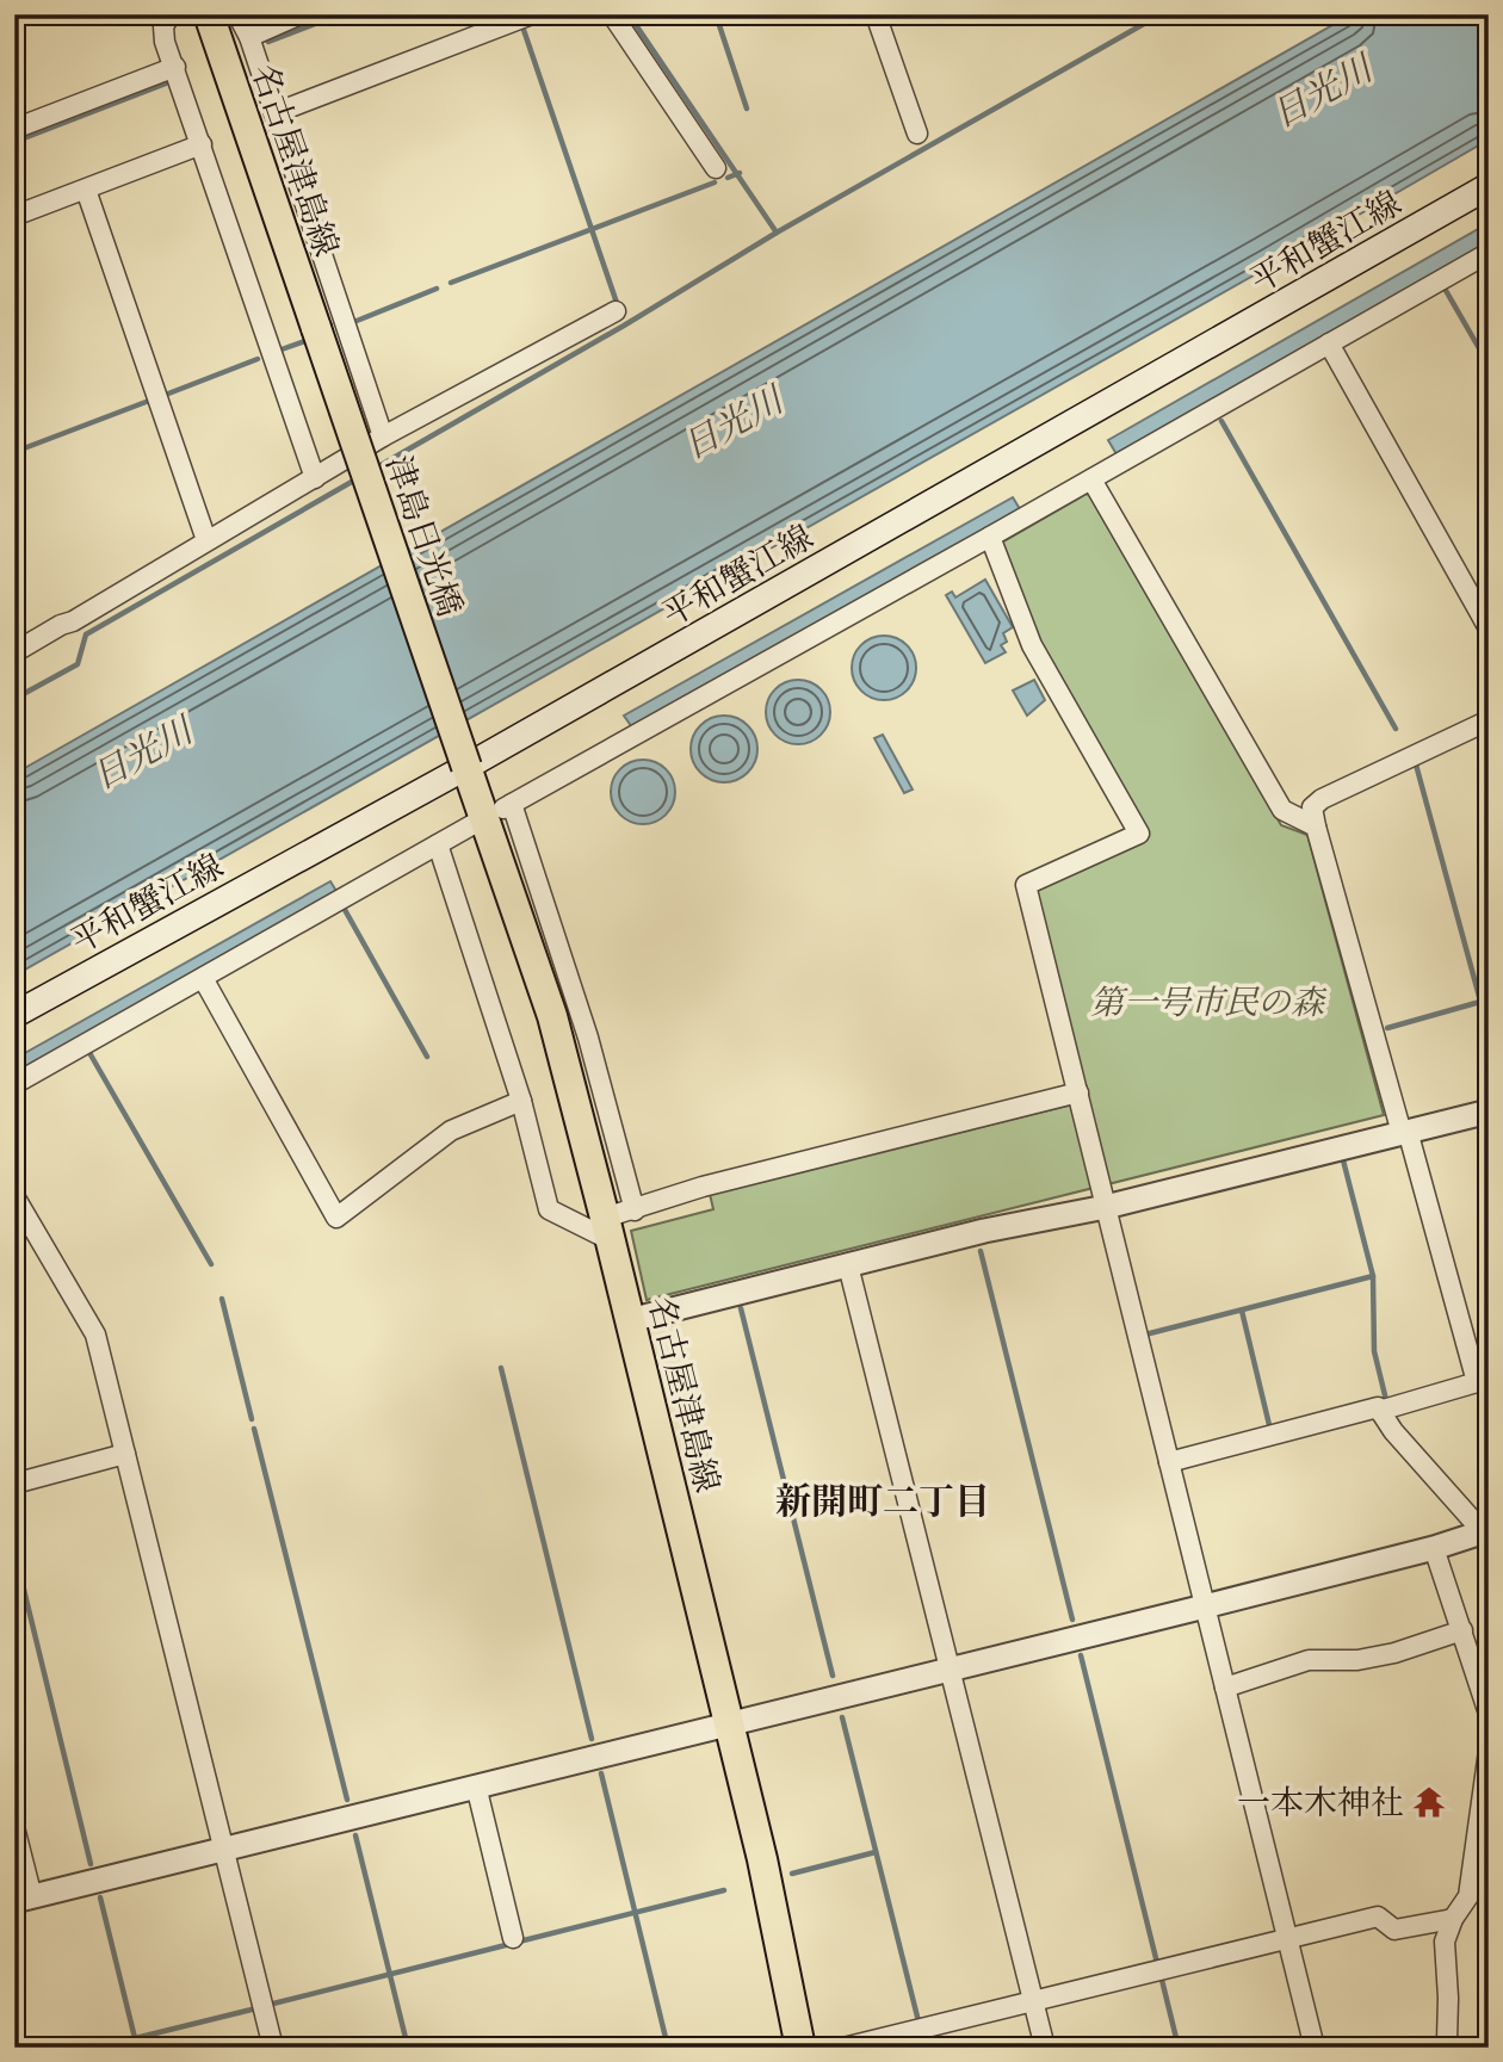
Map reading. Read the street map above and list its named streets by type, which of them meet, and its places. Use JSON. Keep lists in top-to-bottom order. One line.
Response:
{"streets":{"main road":["名古屋津島線","平和蟹江線","津島日光橋"]},"crossings":[["名古屋津島線","平和蟹江線"],["名古屋津島線","津島日光橋"],["平和蟹江線","津島日光橋"]],"districts":["新開町二丁目"],"water":["日光川"],"parks":["第一号市民の森"],"places":{"temple":["一本木神社"]}}
